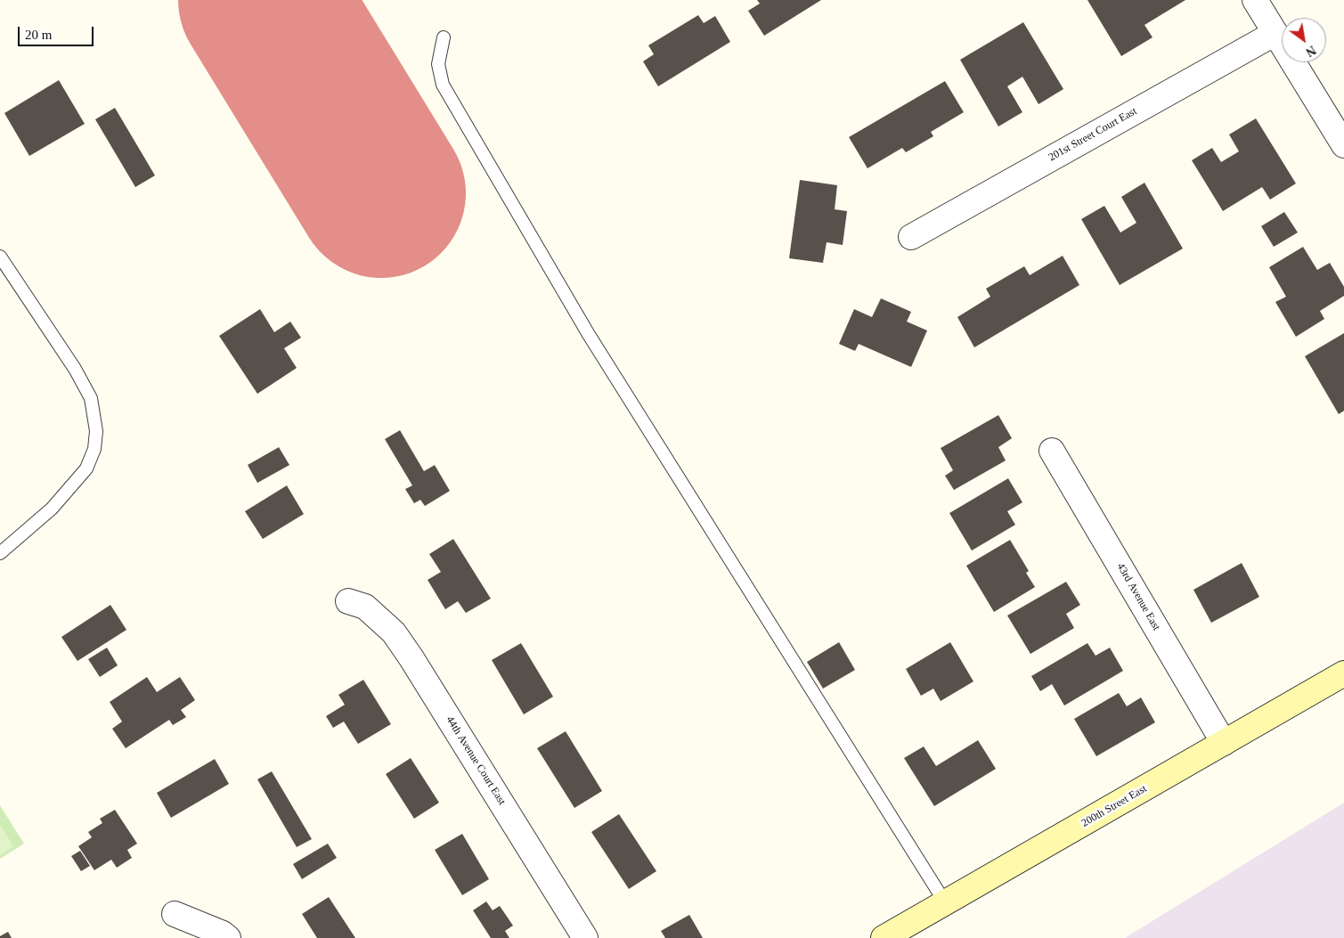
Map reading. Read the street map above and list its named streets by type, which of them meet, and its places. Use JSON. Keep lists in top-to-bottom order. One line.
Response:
{"streets":{"street":["201st Street Court East","43rd Avenue East","44th Avenue Court East","200th Street East"]},"crossings":[["43rd Avenue East","200th Street East"]],"scale_bar":"20 m","north":"bottom right"}
